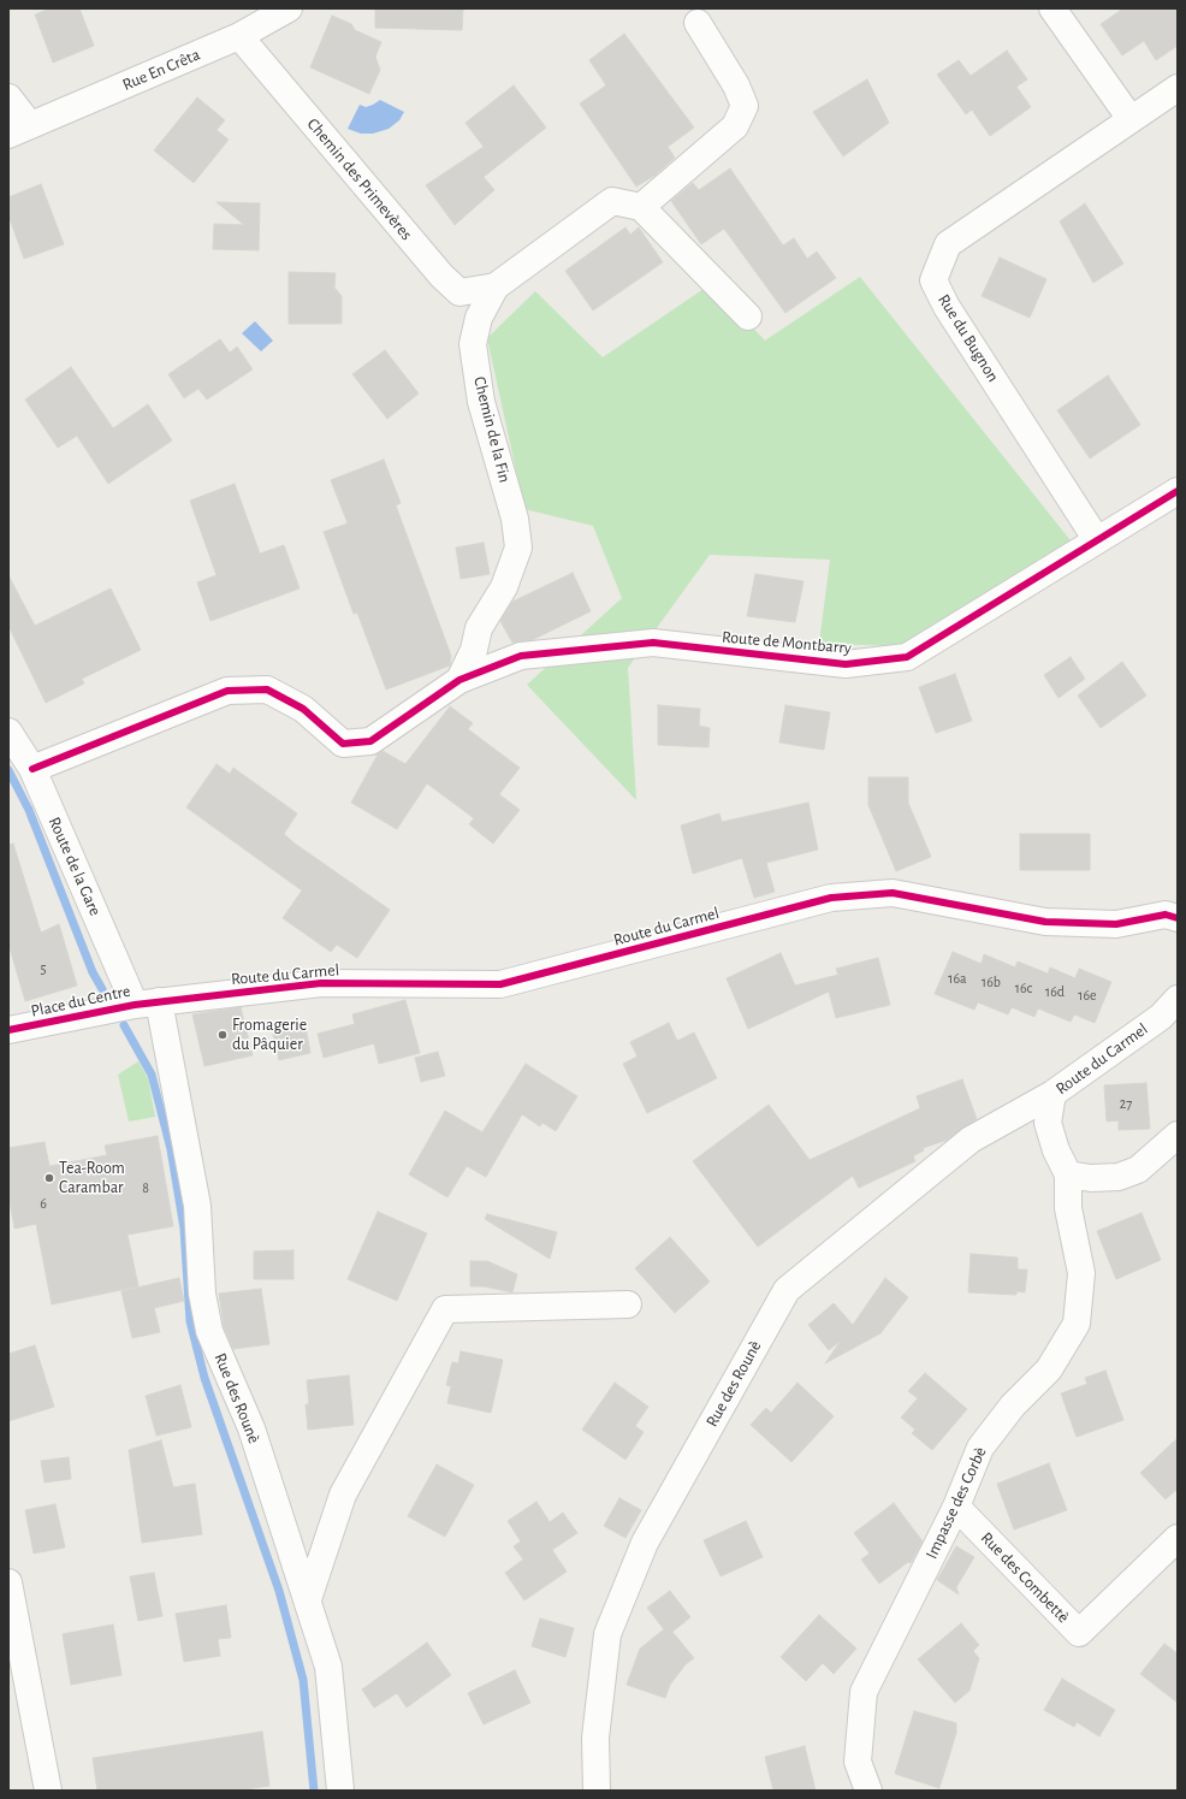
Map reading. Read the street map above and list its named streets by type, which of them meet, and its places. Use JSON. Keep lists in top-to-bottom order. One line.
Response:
{"streets":{"street":["Rue En Crêta","Chemin des Primevères","Rue du Bugnon","Chemin de la Fin","Route de Montbarry","Route de la Gare","Route du Carmel","Place du Centre","Rue des Rounè","Impasse des Corbè","Rue des Combettè"]},"crossings":[["Rue En Crêta","Chemin des Primevères"],["Chemin des Primevères","Chemin de la Fin"],["Rue du Bugnon","Route de Montbarry"],["Chemin de la Fin","Route de Montbarry"],["Route de Montbarry","Route de la Gare"],["Route de la Gare","Route du Carmel"],["Route de la Gare","Place du Centre"],["Route de la Gare","Rue des Rounè"],["Route du Carmel","Place du Centre"],["Route du Carmel","Rue des Rounè"],["Route du Carmel","Impasse des Corbè"],["Place du Centre","Rue des Rounè"],["Impasse des Corbè","Rue des Combettè"]],"places":["Fromagerie du Pâquier","Tea-Room Carambar"],"house_numbers":["5","16a","16b","16c","16d","16e","27","8","6"]}
